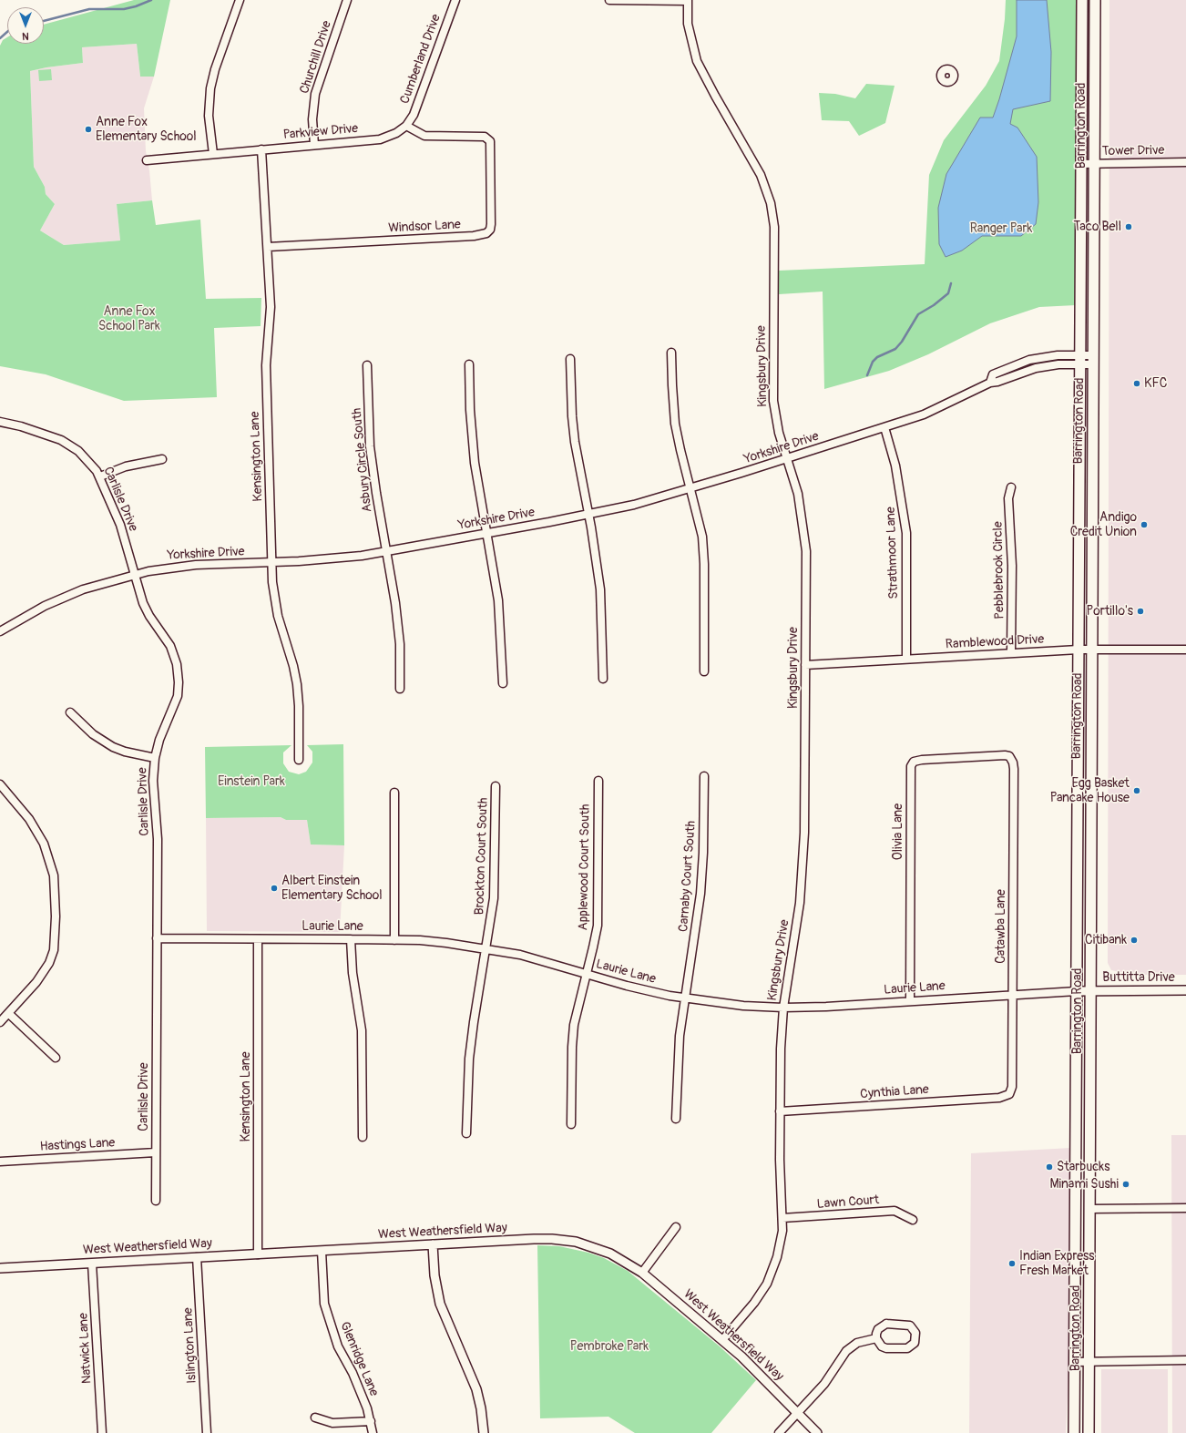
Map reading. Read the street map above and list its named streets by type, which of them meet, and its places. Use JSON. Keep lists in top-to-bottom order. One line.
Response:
{"streets":{"main road":["Barrington Road"],"street":["Churchill Drive","Cumberland Drive","Parkview Drive","Tower Drive","Windsor Lane","Kingsbury Drive","Yorkshire Drive","Kensington Lane","Asbury Circle South","Carlisle Drive","Strathmoor Lane","Pebblebrook Circle","Ramblewood Drive","Olivia Lane","Brockton Court South","Applewood Court South","Carnaby Court South","Laurie Lane","Catawba Lane","Buttitta Drive","Cynthia Lane","Hastings Lane","Lawn Court","West Weathersfield Way","Islington Lane","Natwick Lane","Glenridge Lane"]},"crossings":[["Churchill Drive","Parkview Drive"],["Cumberland Drive","Parkview Drive"],["Cumberland Drive","Windsor Lane"],["Barrington Road","Tower Drive"],["Barrington Road","Yorkshire Drive"],["Barrington Road","Ramblewood Drive"],["Barrington Road","Laurie Lane"],["Barrington Road","Buttitta Drive"],["Parkview Drive","Windsor Lane"],["Parkview Drive","Kensington Lane"],["Windsor Lane","Kensington Lane"],["Kingsbury Drive","Yorkshire Drive"],["Kingsbury Drive","Ramblewood Drive"],["Kingsbury Drive","Laurie Lane"],["Kingsbury Drive","Cynthia Lane"],["Kingsbury Drive","Lawn Court"],["Kingsbury Drive","West Weathersfield Way"],["Yorkshire Drive","Kensington Lane"],["Yorkshire Drive","Asbury Circle South"],["Yorkshire Drive","Carlisle Drive"],["Yorkshire Drive","Strathmoor Lane"],["Kensington Lane","Laurie Lane"],["Kensington Lane","West Weathersfield Way"],["Carlisle Drive","Laurie Lane"],["Carlisle Drive","Hastings Lane"],["Strathmoor Lane","Ramblewood Drive"],["Pebblebrook Circle","Ramblewood Drive"],["Olivia Lane","Laurie Lane"],["Olivia Lane","Catawba Lane"],["Brockton Court South","Laurie Lane"],["Applewood Court South","Laurie Lane"],["Carnaby Court South","Laurie Lane"],["Laurie Lane","Catawba Lane"],["Laurie Lane","Buttitta Drive"],["Catawba Lane","Cynthia Lane"],["West Weathersfield Way","Islington Lane"],["West Weathersfield Way","Natwick Lane"],["West Weathersfield Way","Glenridge Lane"]],"parks":["Ranger Park","Anne Fox School Park","Einstein Park","Pembroke Park"],"places":["Anne Fox Elementary School","Taco Bell","KFC","Andigo Credit Union","Portillo's","Egg Basket Pancake House","Albert Einstein Elementary School","Citibank","Starbucks","Minami Sushi","Indian Express Fresh Market"],"north":"bottom"}
